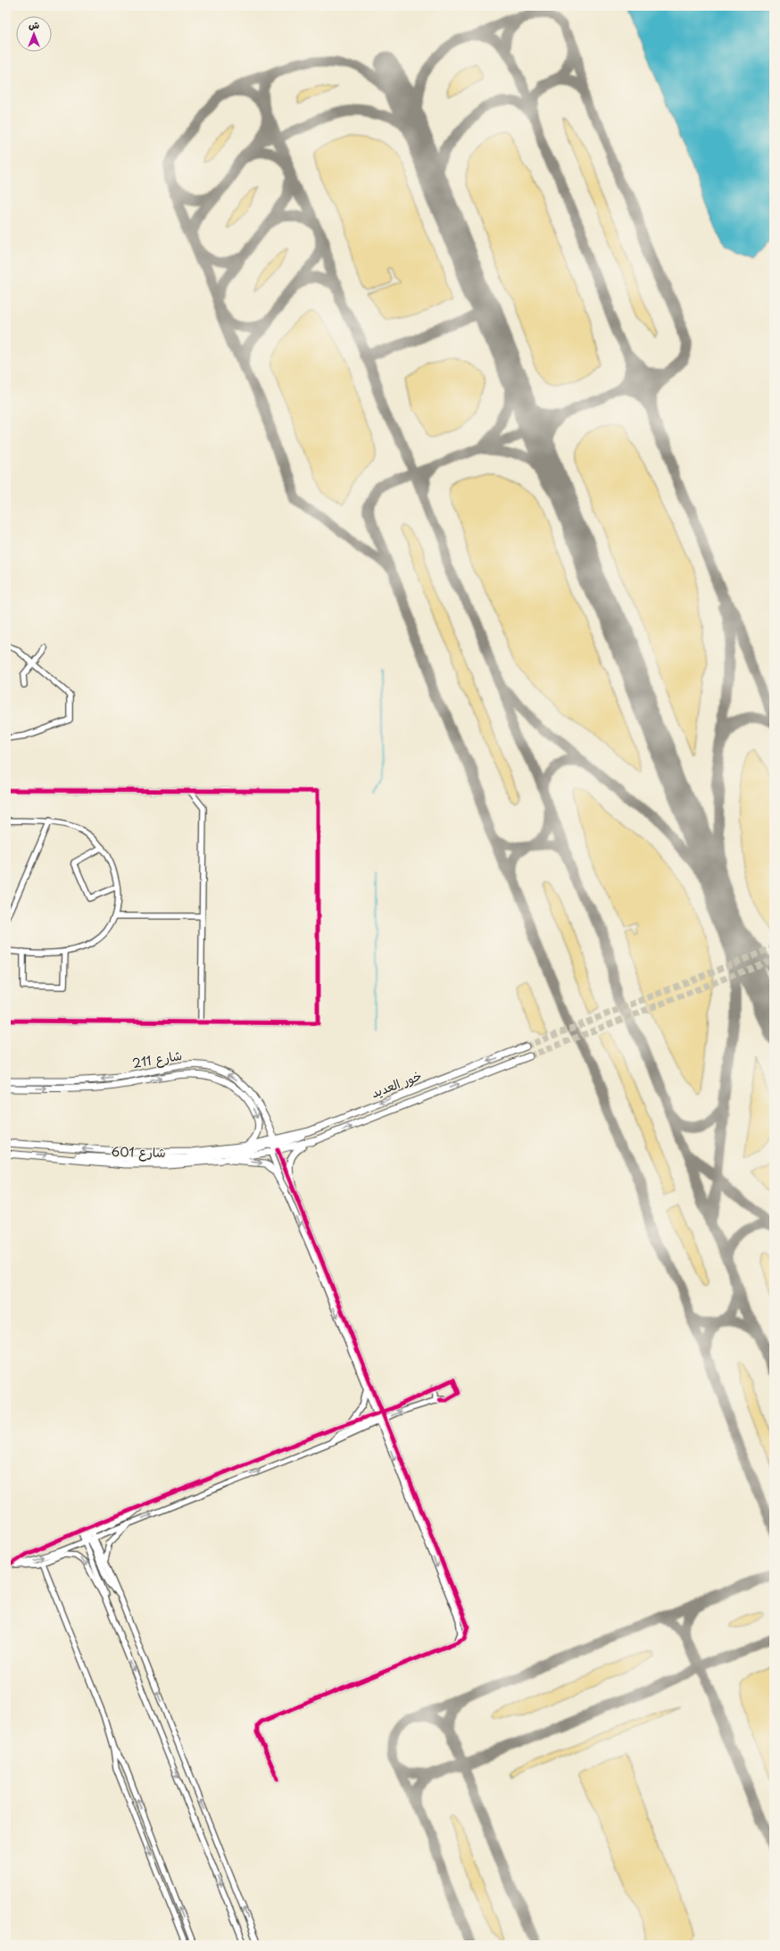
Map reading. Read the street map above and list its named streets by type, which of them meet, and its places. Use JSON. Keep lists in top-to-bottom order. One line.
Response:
{"streets":{"main road":["شارع 211","خور العديد","شارع 601"]},"crossings":[["شارع 211","خور العديد"],["شارع 211","شارع 601"],["خور العديد","شارع 601"]],"north":"top"}
